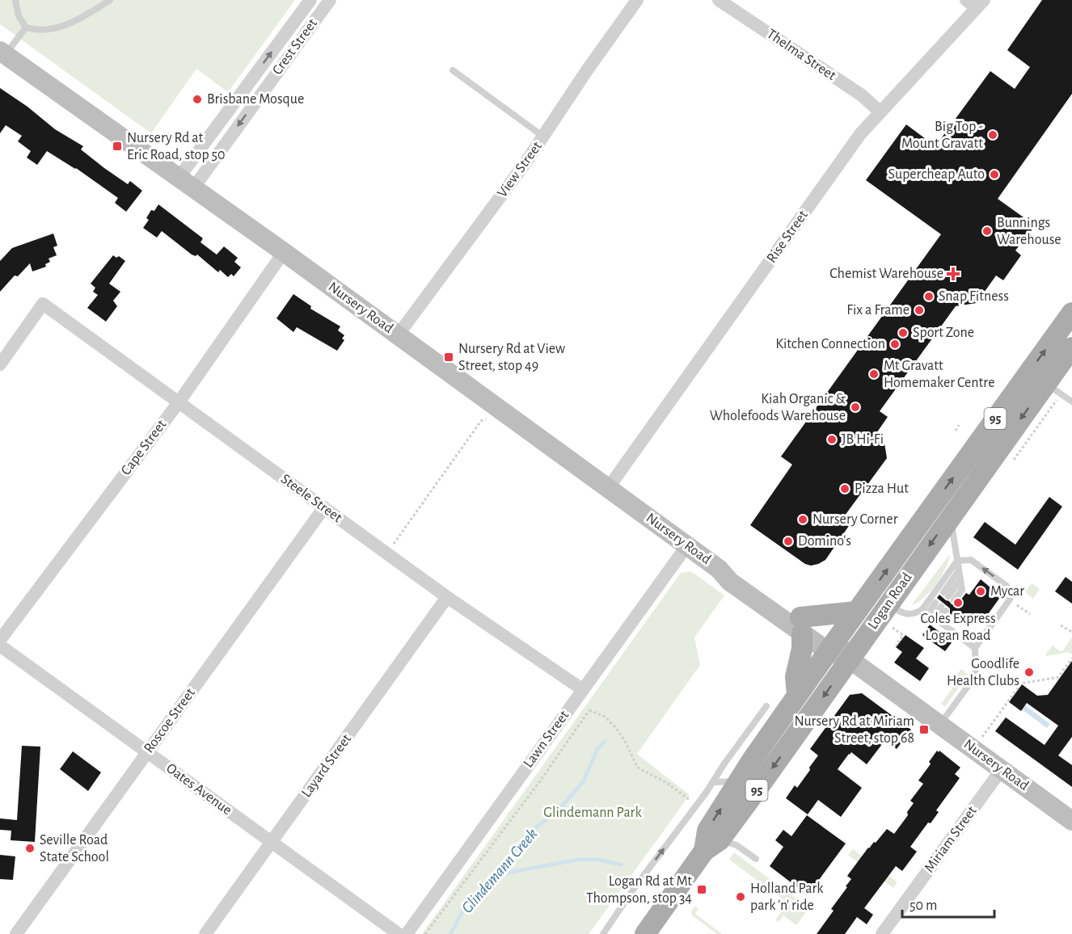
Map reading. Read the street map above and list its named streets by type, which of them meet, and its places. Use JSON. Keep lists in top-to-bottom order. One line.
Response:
{"streets":{"main road":["Nursery Road","95","Logan Road"],"street":["Crest Street","Thelma Street","View Street","Rise Street","Cape Street","Steele Street","Roscoe Street","Lawn Street","Layard Street","Oates Avenue","Miriam Street"]},"crossings":[["Crest Street","Nursery Road"],["Thelma Street","Rise Street"],["View Street","Nursery Road"],["Rise Street","Nursery Road"],["Nursery Road","Cape Street"],["Nursery Road","Logan Road"],["Nursery Road","Lawn Street"],["Nursery Road","Miriam Street"],["Cape Street","Steele Street"],["Steele Street","Roscoe Street"],["Steele Street","Lawn Street"],["Steele Street","Layard Street"],["Roscoe Street","Oates Avenue"],["Layard Street","Oates Avenue"]],"water":["Glindemann Creek"],"parks":["Glindemann Park"],"places":{"other":["Brisbane Mosque","Big Top - Mount Gravatt","Supercheap Auto","Bunnings Warehouse","Snap Fitness","Fix a Frame","Sport Zone","Kitchen Connection","Mt Gravatt Homemaker Centre","Kiah Organic & Wholefoods Warehouse","JB Hi-Fi","Pizza Hut","Nursery Corner","Domino's","Mycar","Coles Express Logan Road","Goodlife Health Clubs","Seville Road State School","Holland Park park 'n' ride"],"transit":["Nursery Rd at Eric Road, stop 50","Nursery Rd at View Street, stop 49","Nursery Rd at Miriam Street, stop 68","Logan Rd at Mt Thompson, stop 34"],"health":["Chemist Warehouse"]},"scale_bar":"50 m"}
